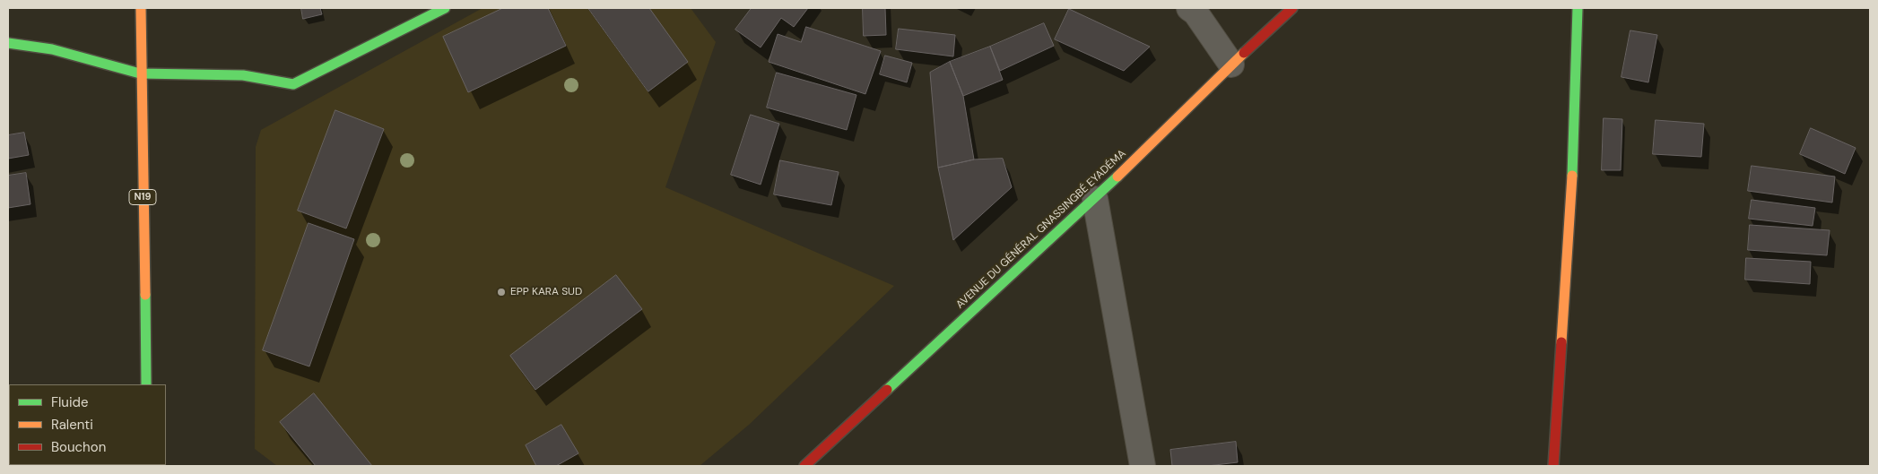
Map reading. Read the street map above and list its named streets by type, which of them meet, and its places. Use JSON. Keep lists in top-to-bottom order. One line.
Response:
{"streets":{"main road":["N19","AVENUE DU GÉNÉRAL GNASSINGBÉ EYADÉMA"]},"places":["EPP KARA SUD"],"legend":["Fluide","Ralenti","Bouchon"]}
